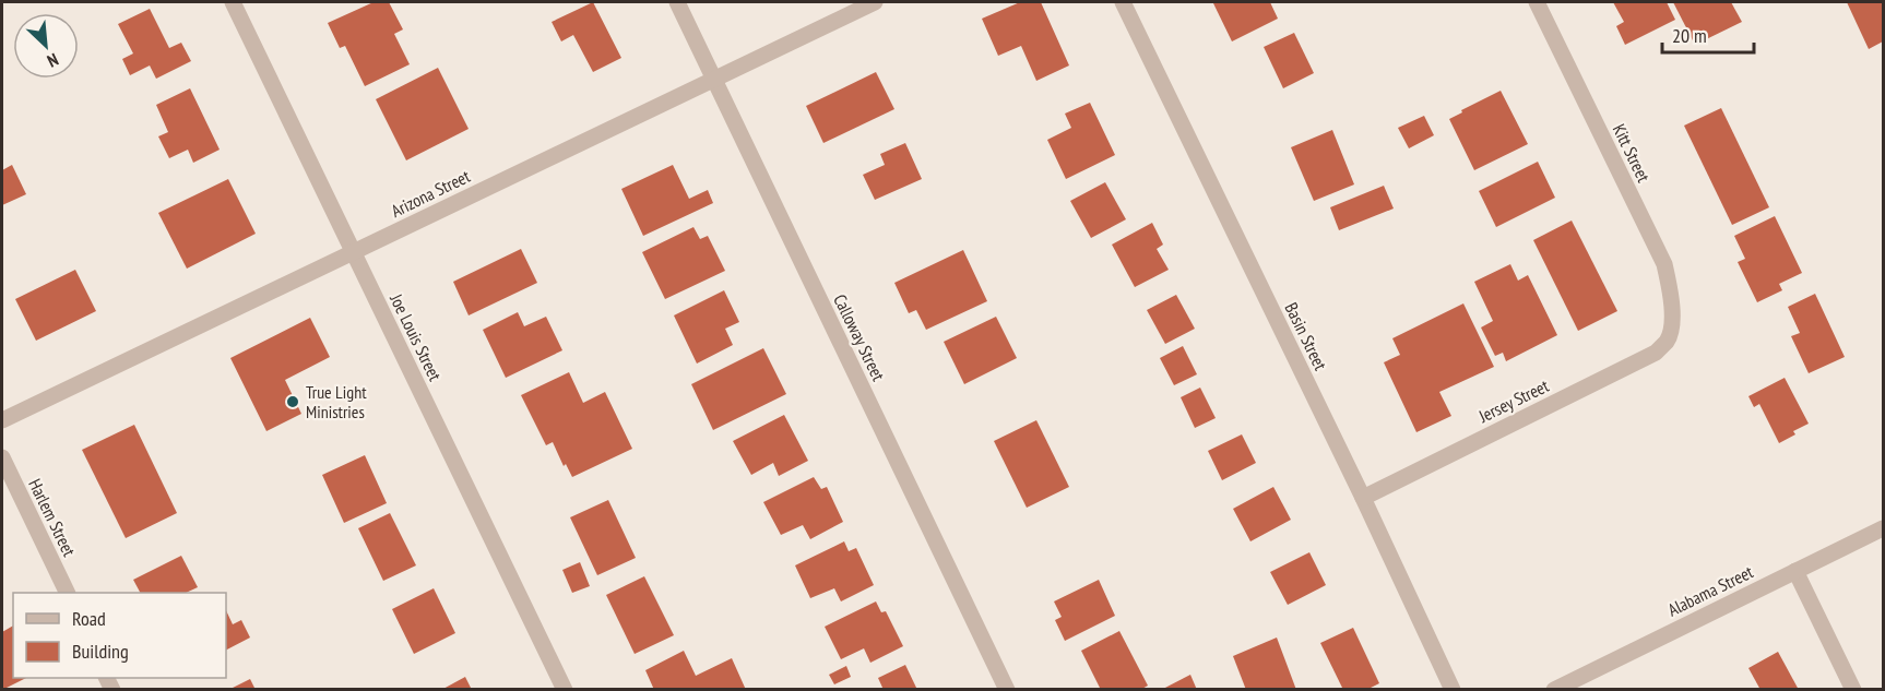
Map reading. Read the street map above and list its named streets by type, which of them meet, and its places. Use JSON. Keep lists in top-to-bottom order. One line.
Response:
{"streets":{"street":["Kitt Street","Arizona Street","Basin Street","Joe Louis Street","Calloway Street","Jersey Street","Harlem Street","Alabama Street"]},"crossings":[["Kitt Street","Jersey Street"],["Arizona Street","Joe Louis Street"],["Arizona Street","Calloway Street"],["Basin Street","Jersey Street"]],"places":["True Light Ministries"],"legend":["Road","Building"],"scale_bar":"20 m","north":"bottom right"}
